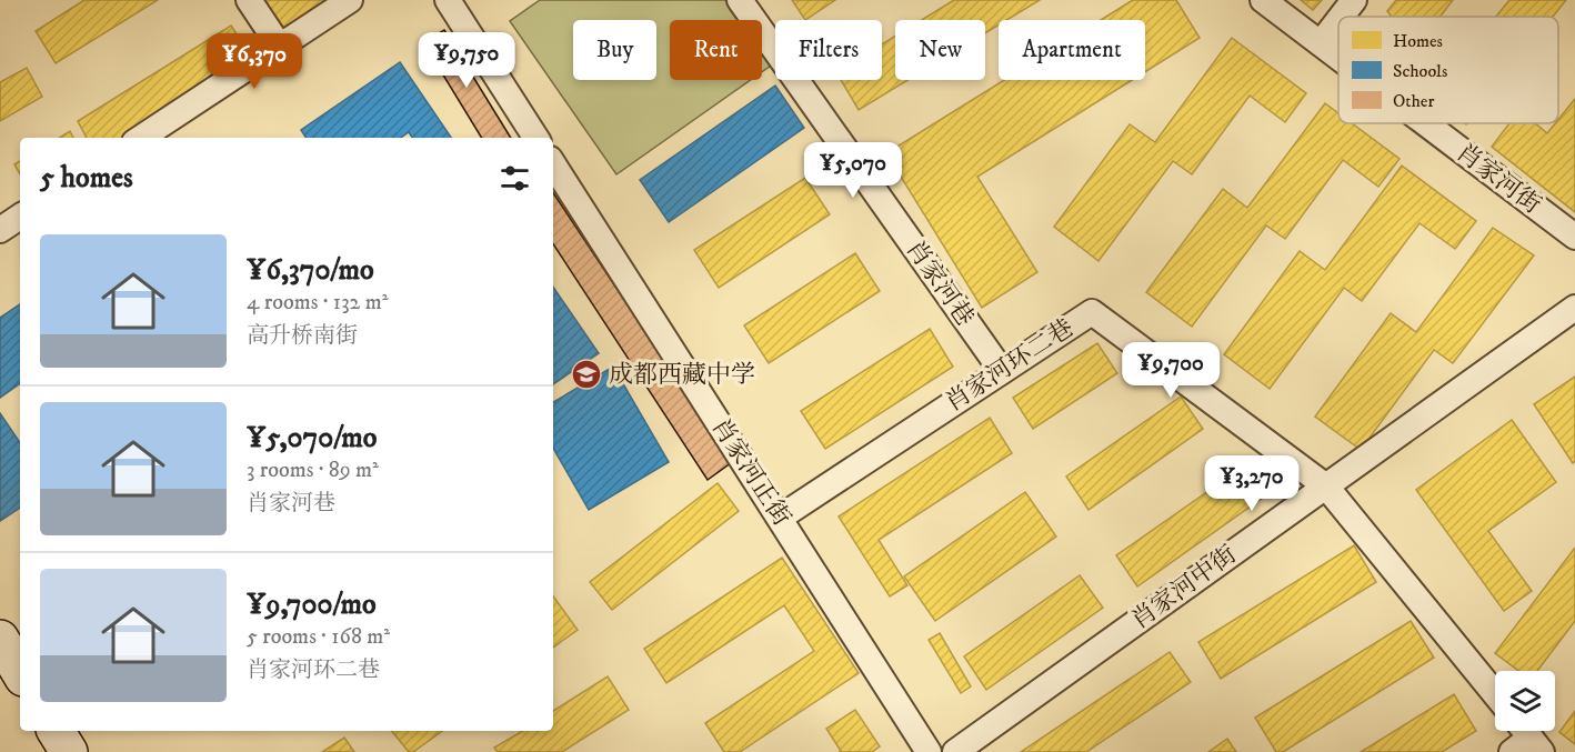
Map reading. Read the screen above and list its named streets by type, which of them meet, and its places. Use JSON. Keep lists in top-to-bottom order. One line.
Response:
{"streets":{"street":["肖家河街","肖家河巷","肖家河环二巷","肖家河正街","肖家河中街"]},"crossings":[["肖家河巷","肖家河环二巷"],["肖家河环二巷","肖家河正街"],["肖家河环二巷","肖家河中街"]],"places":{"school or university":["成都西藏中学"]},"legend":["Homes","Schools","Other"],"page":{"chip":["Buy","Rent","Filters","New","Apartment"],"price":["¥9,750","¥6,370","¥5,070","¥9,700","¥3,270"],"heading":"5 homes","list":[{"name":"¥6,370/mo","note":"4 rooms · 132 m² · 高升桥南街"},{"name":"¥5,070/mo","note":"3 rooms · 89 m² · 肖家河巷"},{"name":"¥9,700/mo","note":"5 rooms · 168 m² · 肖家河环二巷"}]}}
